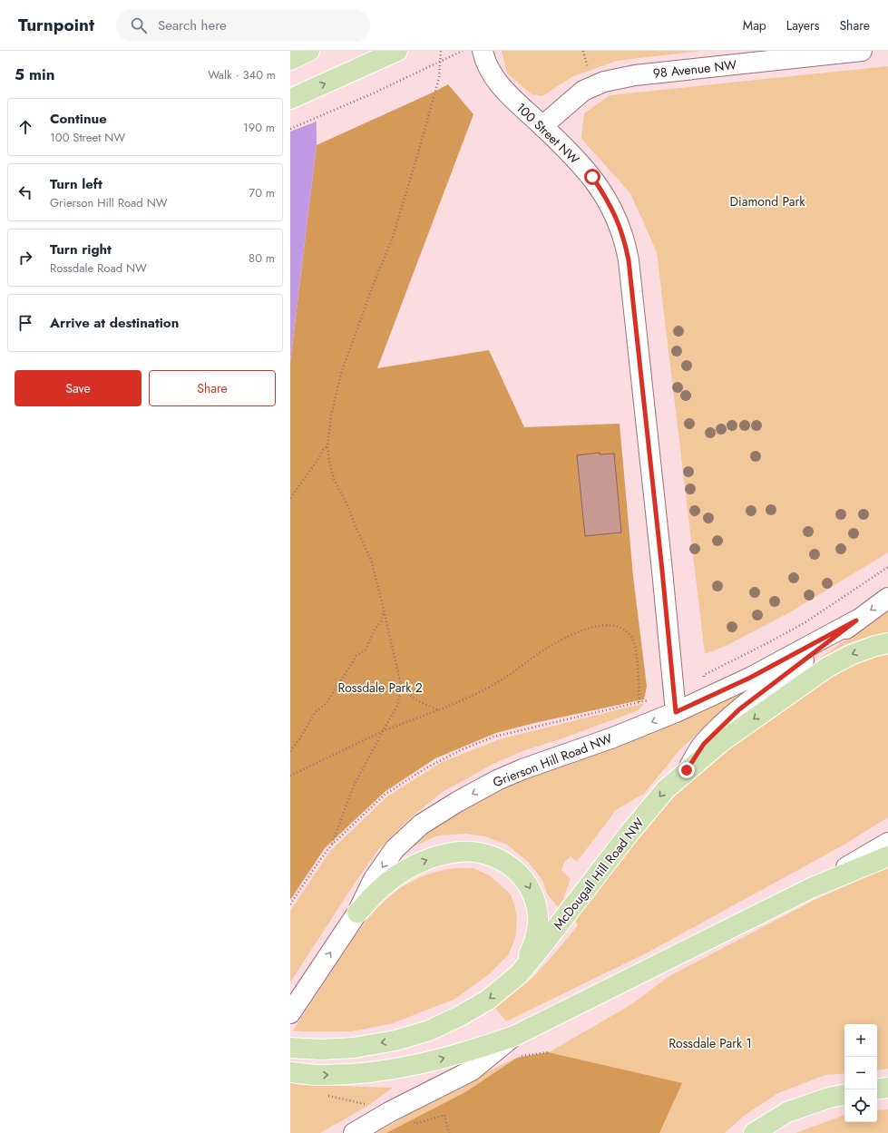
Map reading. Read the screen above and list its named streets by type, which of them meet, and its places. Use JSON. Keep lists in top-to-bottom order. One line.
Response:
{"streets":{"main road":["McDougall Hill Road NW"],"street":["98 Avenue NW","100 Street NW","Grierson Hill Road NW"]},"crossings":[["98 Avenue NW","100 Street NW"],["100 Street NW","Grierson Hill Road NW"]],"parks":["Diamond Park","Rossdale Park 2","Rossdale Park 1"],"page":{"header":"Turnpoint","search":"Search here","nav":["Map","Layers","Share"],"heading":["5 min","Walk · 340 m"],"list":[["Continue","100 Street NW","190 m"],["Turn left","Grierson Hill Road NW","70 m"],["Turn right","Rossdale Road NW","80 m"],"Arrive at destination"],"buttons":["Save","Share"],"map_buttons":["+","−"]}}
